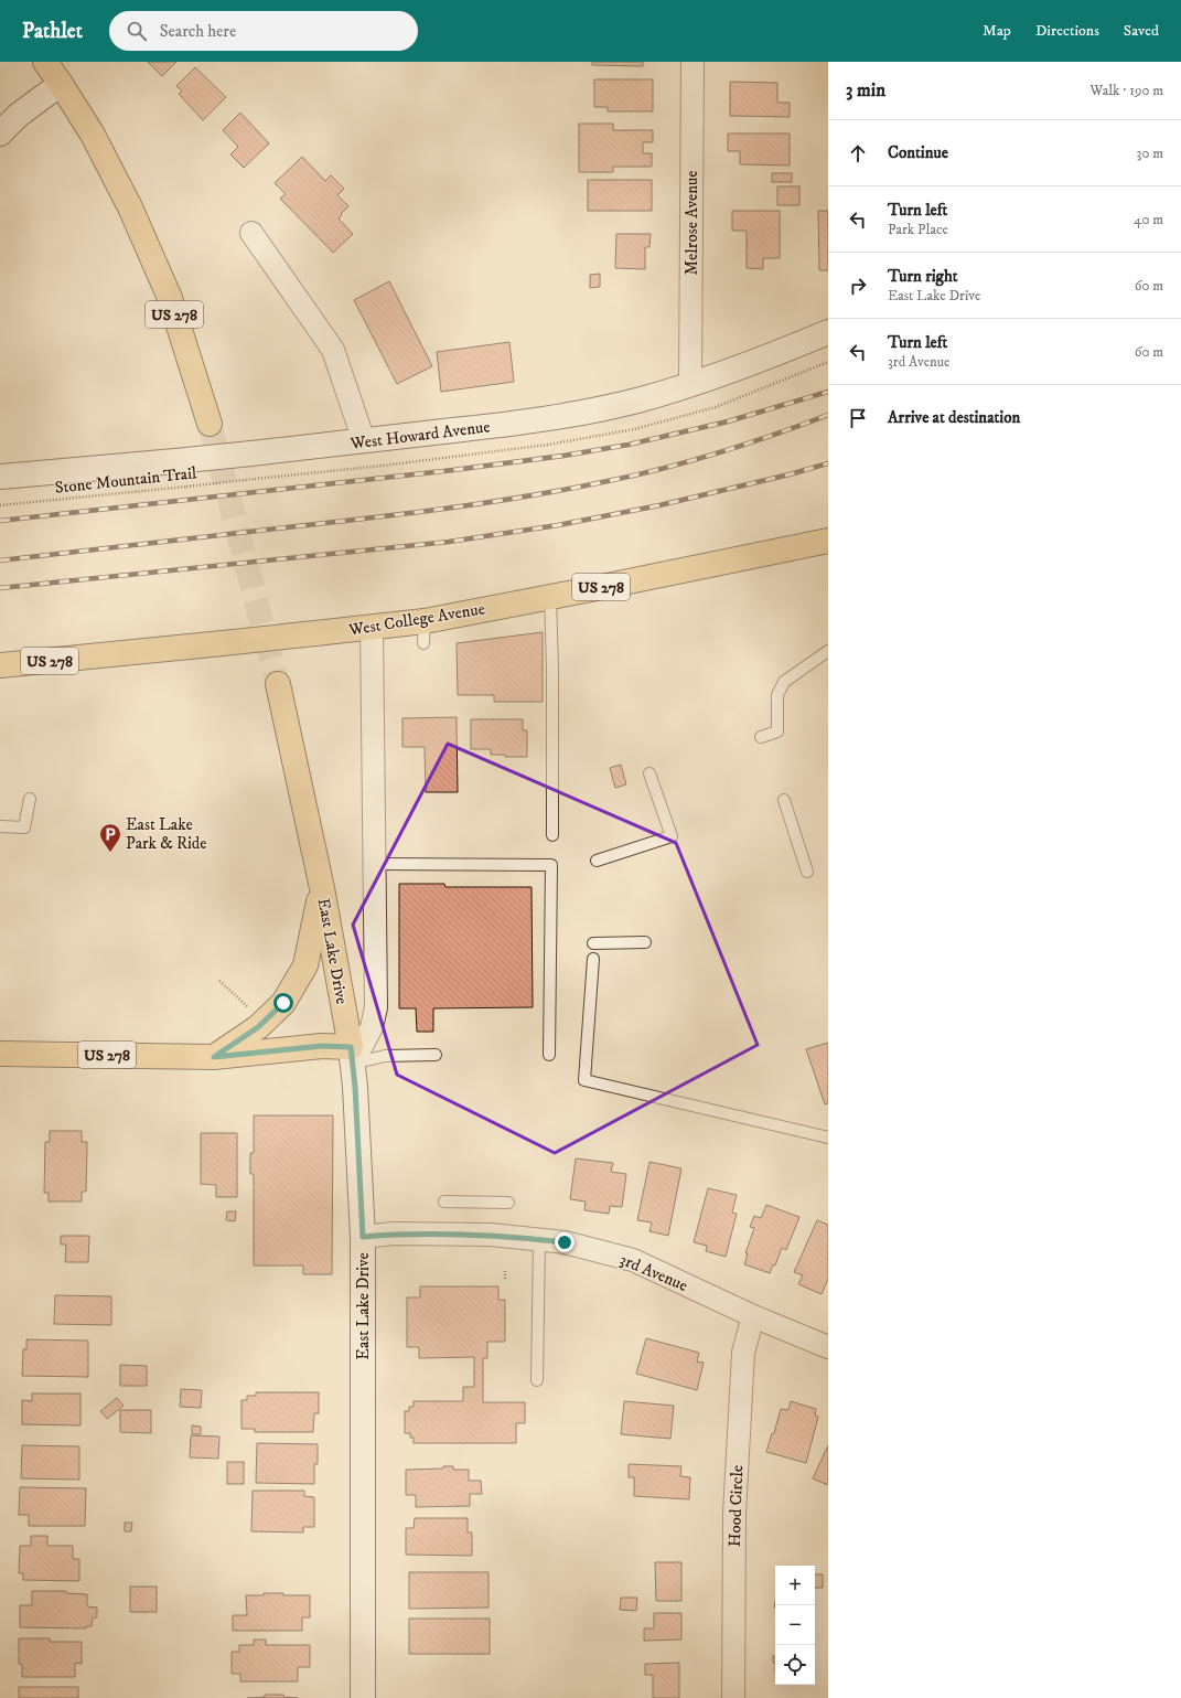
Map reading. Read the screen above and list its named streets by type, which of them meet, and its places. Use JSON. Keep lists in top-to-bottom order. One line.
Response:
{"streets":{"main road":["US 278","West Howard Avenue","West College Avenue","East Lake Drive"],"street":["Melrose Avenue","3rd Avenue","Hood Circle"],"path":["Stone Mountain Trail"]},"crossings":[["Melrose Avenue","West Howard Avenue"],["US 278","East Lake Drive"],["East Lake Drive","3rd Avenue"],["3rd Avenue","Hood Circle"]],"places":{"parking":["East Lake Park & Ride"]},"page":{"header":"Pathlet","search":"Search here","nav":["Map","Directions","Saved"],"heading":["3 min","Walk · 190 m"],"list":[["Continue","30 m"],["Turn left","Park Place","40 m"],["Turn right","East Lake Drive","60 m"],["Turn left","3rd Avenue","60 m"],"Arrive at destination"],"map_buttons":["+","−"]}}
